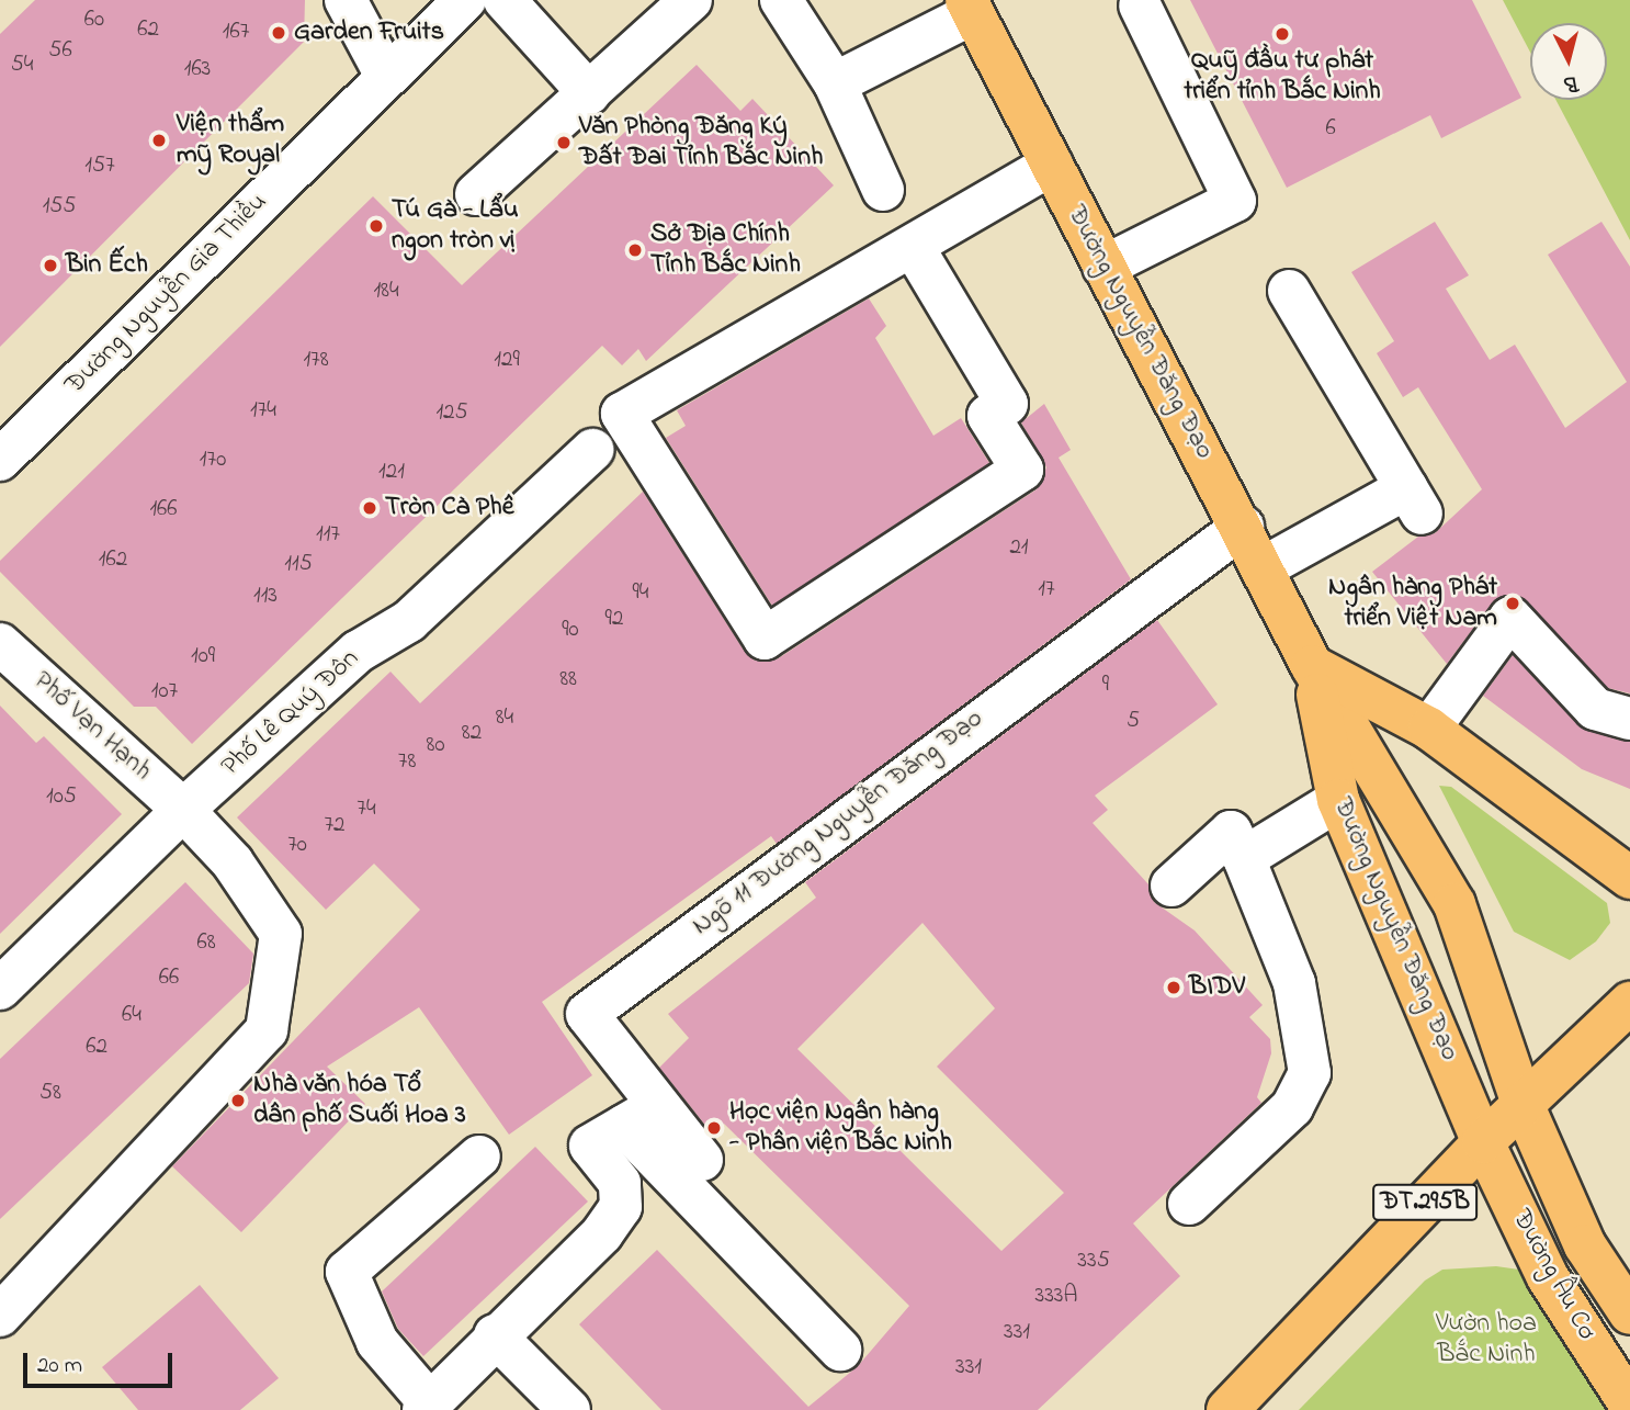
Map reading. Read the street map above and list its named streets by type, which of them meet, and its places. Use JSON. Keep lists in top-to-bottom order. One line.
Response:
{"streets":{"main road":["Đường Nguyễn Đăng Đạo","ĐT.295B","Đường Âu Cơ"],"street":["Đường Nguyễn Gia Thiều","Phố Lê Quý Đôn","Phố Vạn Hạnh","Ngõ 11 Đường Nguyễn Đăng Đạo"]},"crossings":[["Đường Nguyễn Đăng Đạo","Ngõ 11 Đường Nguyễn Đăng Đạo"],["Đường Nguyễn Đăng Đạo","ĐT.295B"],["Đường Nguyễn Đăng Đạo","Đường Âu Cơ"],["Phố Lê Quý Đôn","Phố Vạn Hạnh"],["ĐT.295B","Đường Âu Cơ"]],"parks":["Vườn hoa Bắc Ninh"],"places":["Garden Fruits","Quỹ đầu tư phát triển tỉnh Bắc Ninh","Viện thẩm mỹ Royal","Văn Phòng Đăng Ký Đất Đai Tỉnh Bắc Ninh","Tú Gà - Lẩu ngon tròn vị","Sở Địa Chính Tỉnh Bắc Ninh","Bin Ếch","Tròn Cà Phê","Ngân hàng Phát triển Việt Nam","BIDV","Nhà văn hóa Tổ dân phố Suối Hoa 3","Học viện Ngân hàng - Phân viện Bắc Ninh"],"house_numbers":["60","62","167","56","54","163","6","157","155","184","178","129","174","125","170","121","166","117","21","162","115","17","94","113","92","90","109","88","9","107","84","5","82","80","78","105","74","72","70","68","66","64","62","58","335","333A","331","331"],"scale_bar":"20 m","north":"bottom"}
